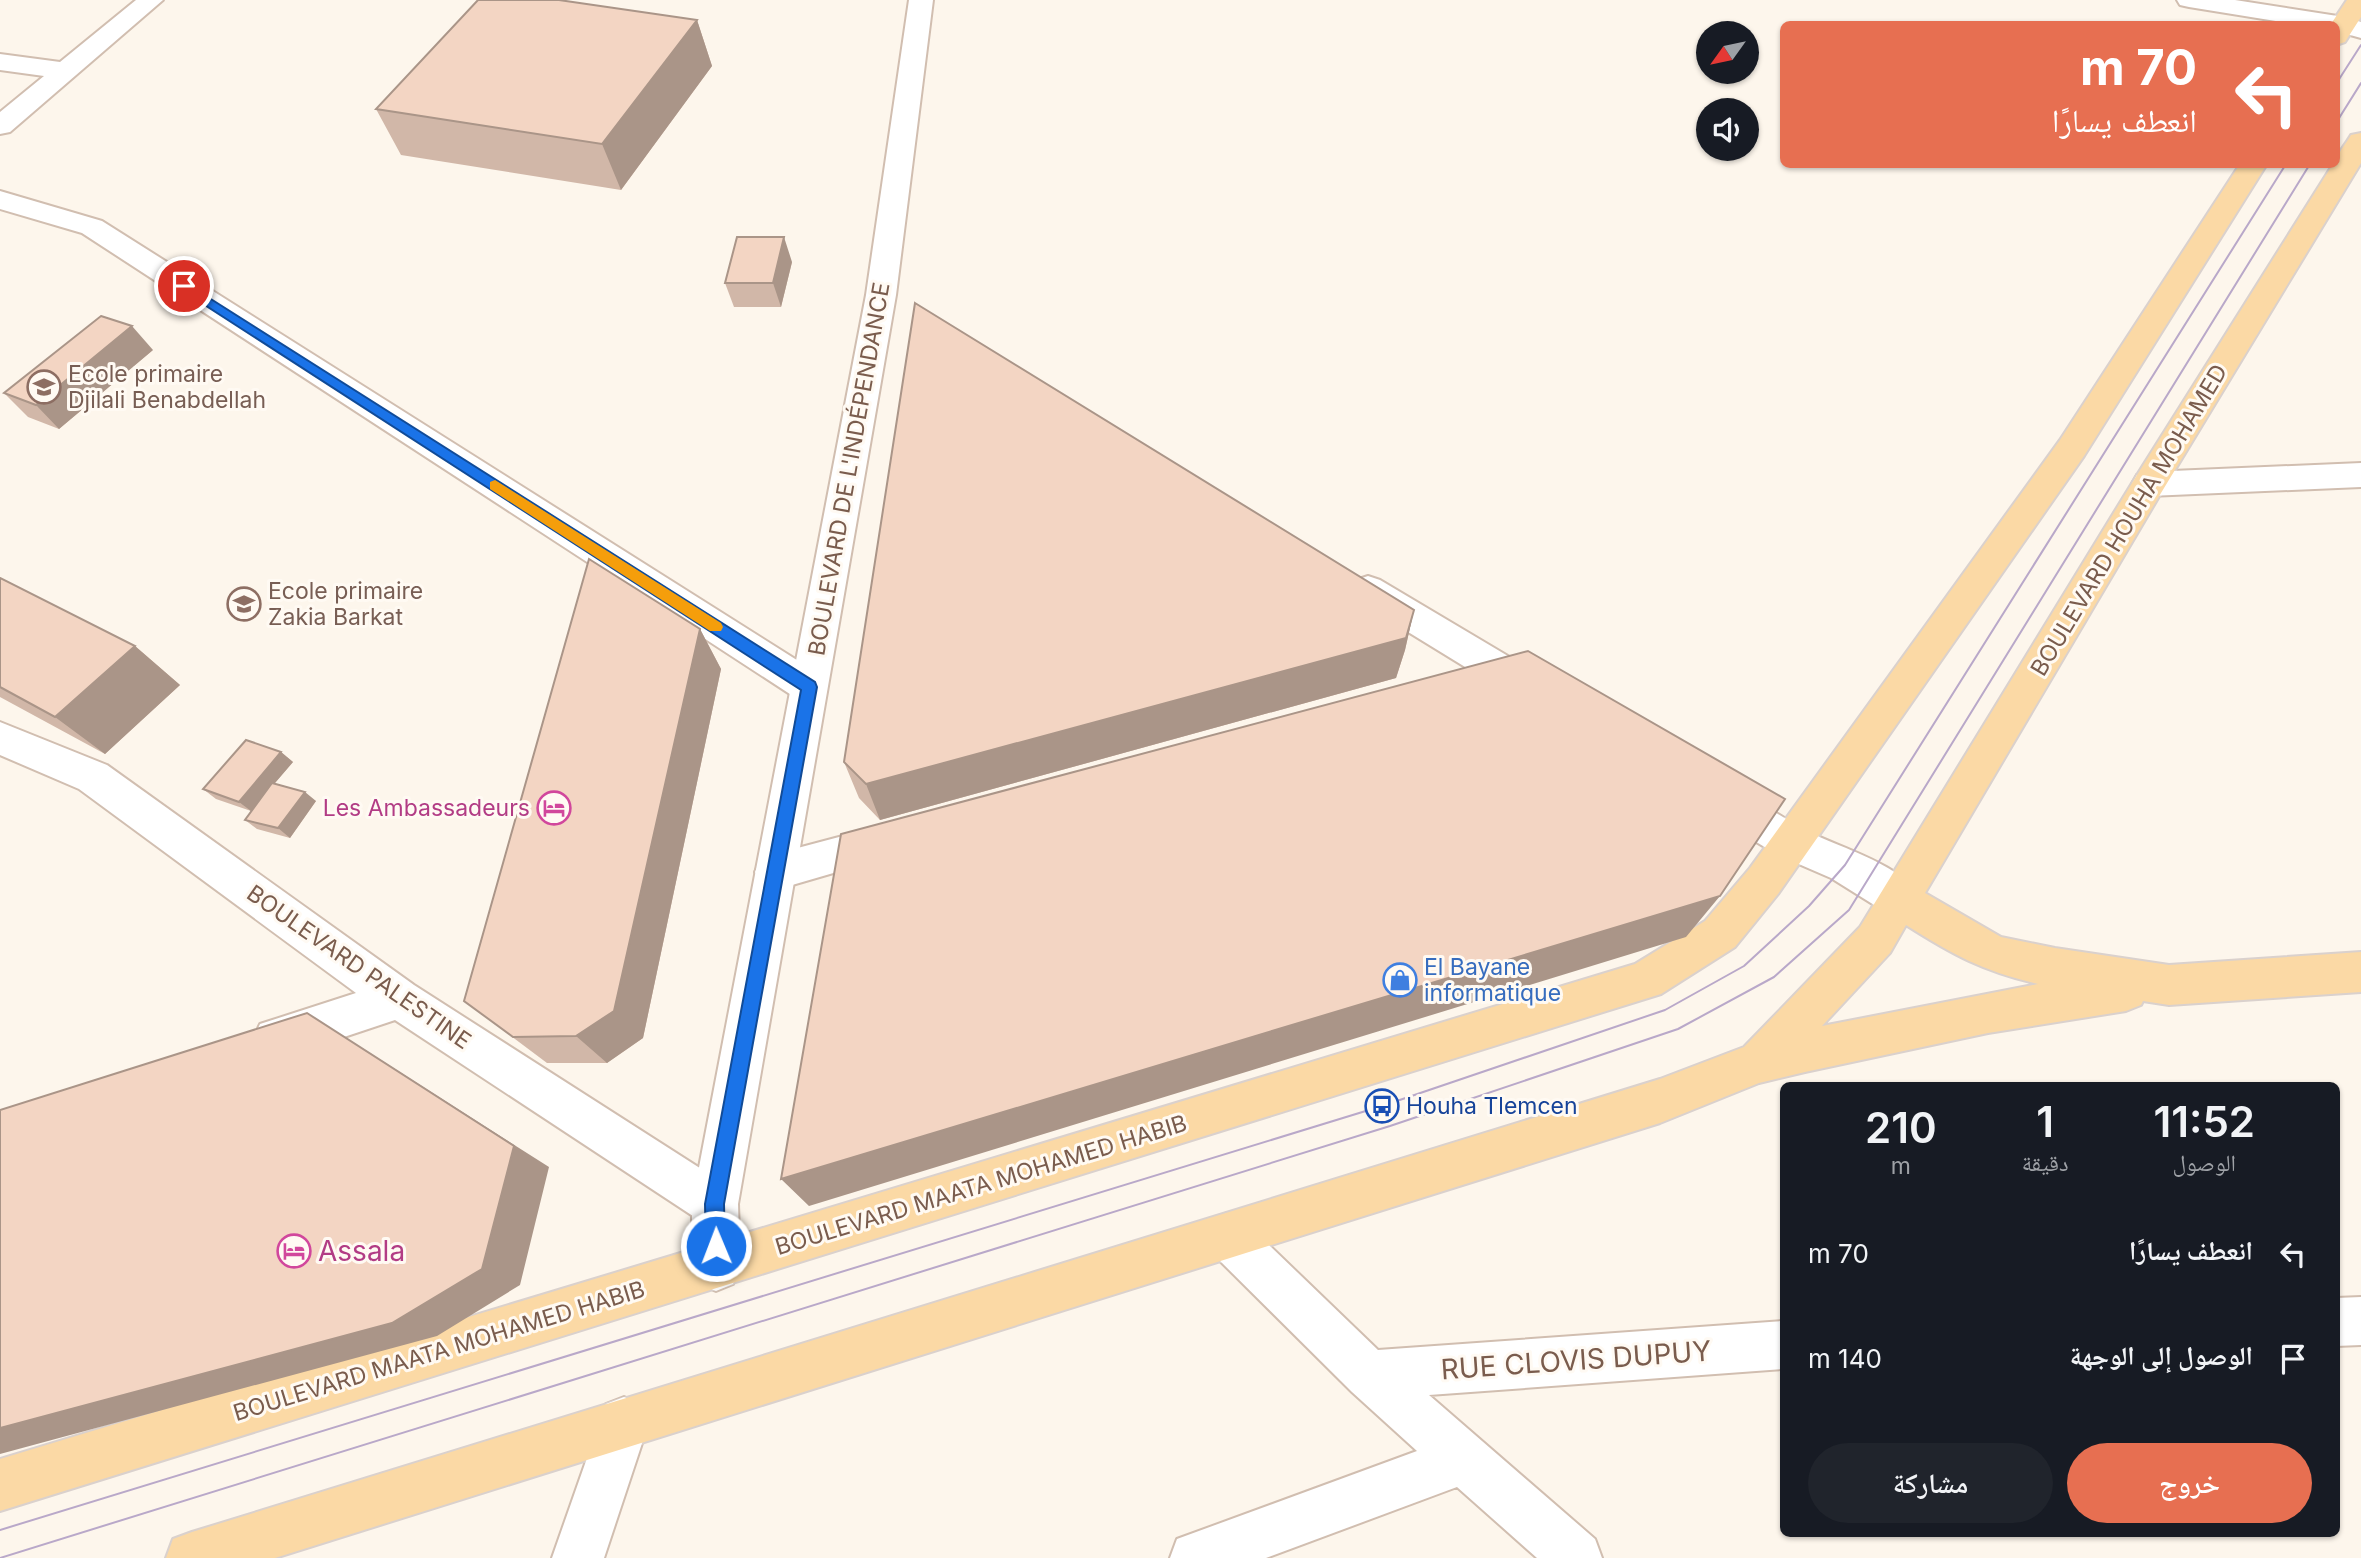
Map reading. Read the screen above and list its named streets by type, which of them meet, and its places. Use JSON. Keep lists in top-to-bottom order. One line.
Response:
{"streets":{"main road":["BOULEVARD HOUHA MOHAMED","BOULEVARD MAATA MOHAMED HABIB"],"street":["BOULEVARD DE L'INDÉPENDANCE","BOULEVARD PALESTINE","RUE CLOVIS DUPUY"]},"crossings":[["BOULEVARD DE L'INDÉPENDANCE","BOULEVARD PALESTINE"],["BOULEVARD DE L'INDÉPENDANCE","BOULEVARD MAATA MOHAMED HABIB"]],"places":{"school or university":["Ecole primaire Djilali Benabdellah","Ecole primaire Zakia Barkat"],"hotel":["Les Ambassadeurs","Assala"],"shop":["El Bayane informatique"],"bus stop":["Houha Tlemcen"]},"north":"bottom left","page":{"turn":["70 m","انعطف يسارًا"],"eta":["11:52","الوصول","1","دقيقة","210","m"],"list":[{"name":"انعطف يسارًا","value":"70 m"},{"name":"الوصول إلى الوجهة","value":"140 m"}],"buttons":["خروج","مشاركة"]}}
